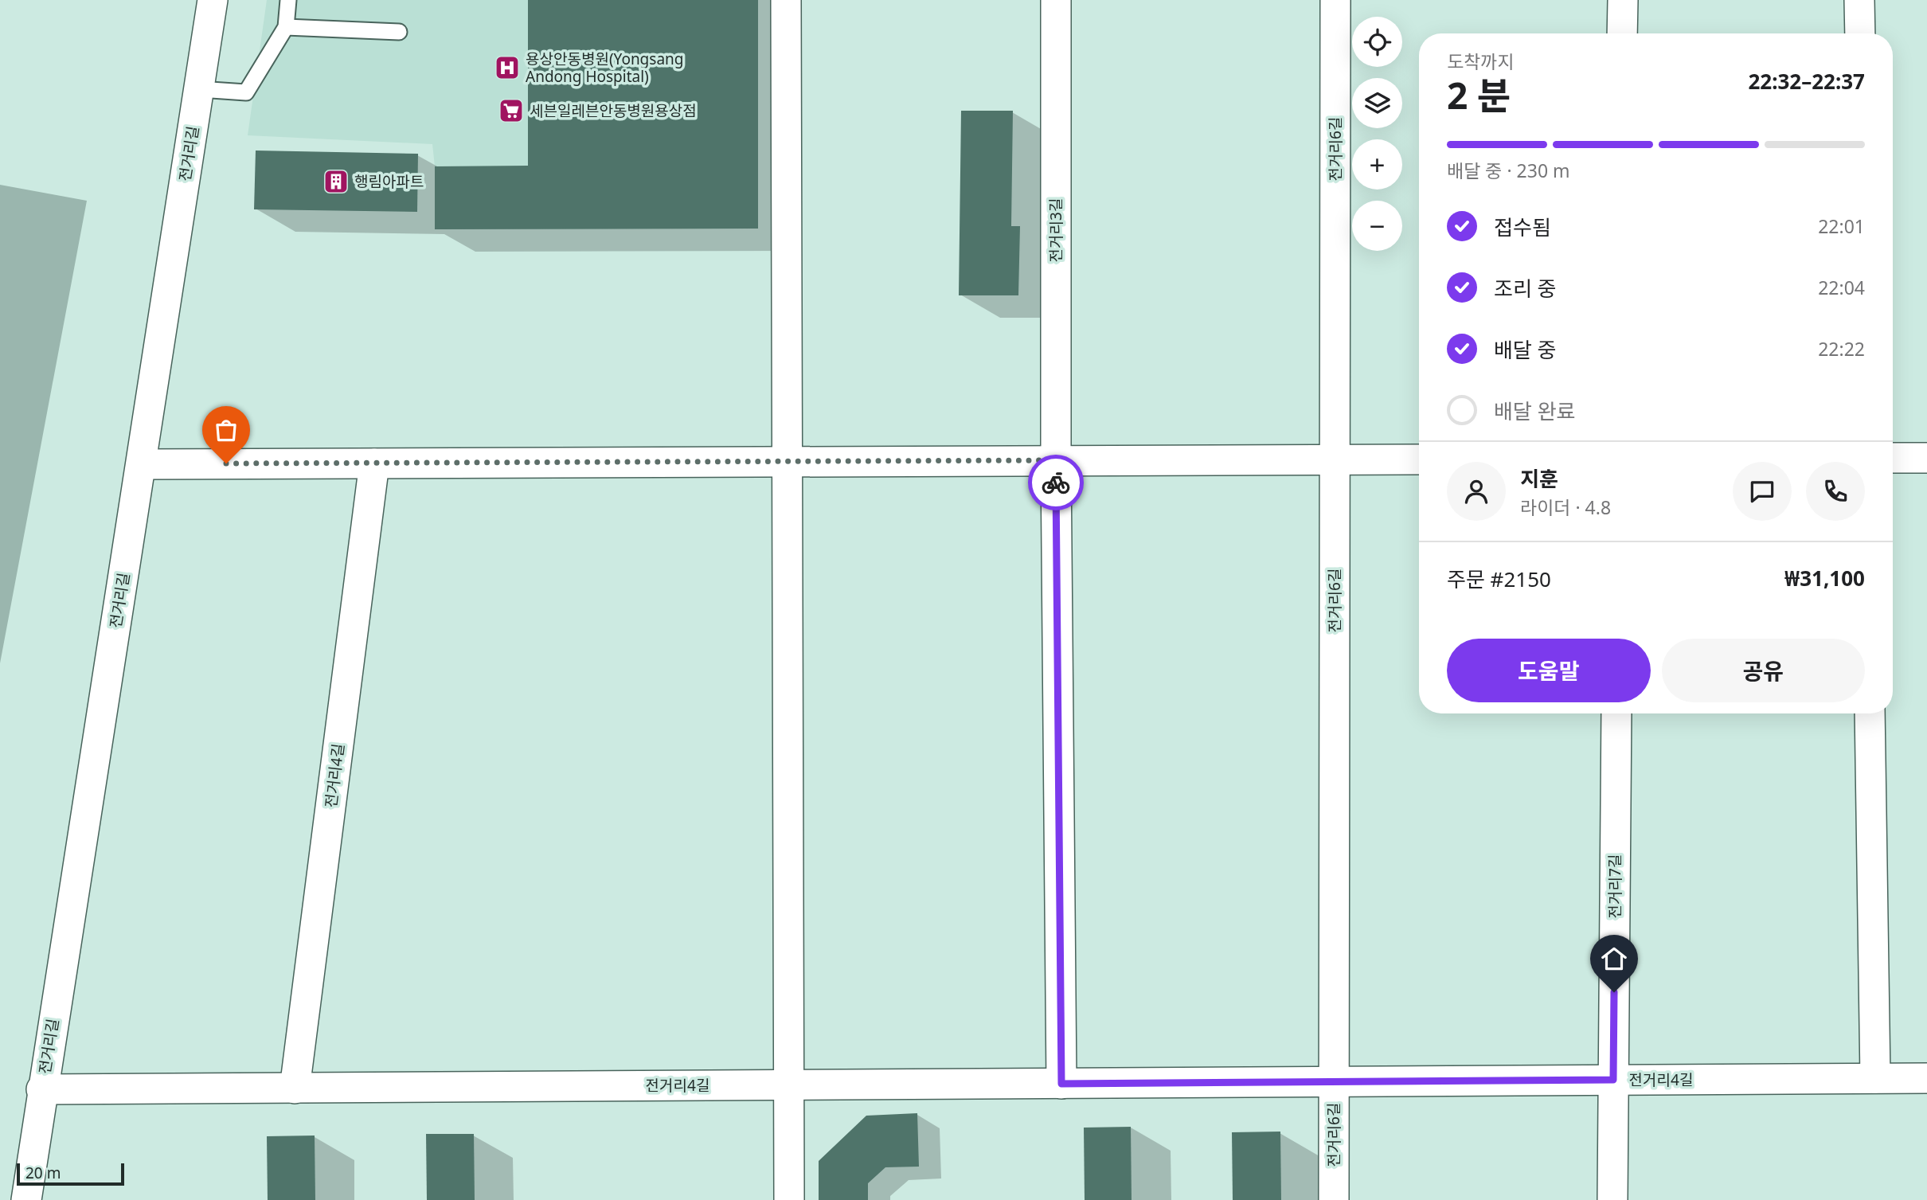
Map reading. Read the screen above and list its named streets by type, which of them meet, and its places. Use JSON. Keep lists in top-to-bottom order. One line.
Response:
{"streets":{"street":["전거리6길","전거리길","전거리3길","전거리4길","전거리7길"]},"crossings":[["전거리6길","전거리4길"],["전거리길","전거리4길"],["전거리4길","전거리7길"]],"places":{"hospital":["용상안동병원(Yongsang Andong Hospital)"],"supermarket":["세븐일레븐안동병원용상점"],"building":["행림아파트"]},"scale_bar":"20 m","page":{"map_buttons":["+","−"],"heading":["2 분","도착까지","22:32–22:37"],"panel":["지훈","라이더 · 4.8","주문 #2150","₩31,100"],"bar":"배달 중 · 230 m","list":[["접수됨","22:01"],["조리 중","22:04"],["배달 중","22:22"],"배달 완료"],"buttons":["도움말","공유"],"scale":"20 m"}}
